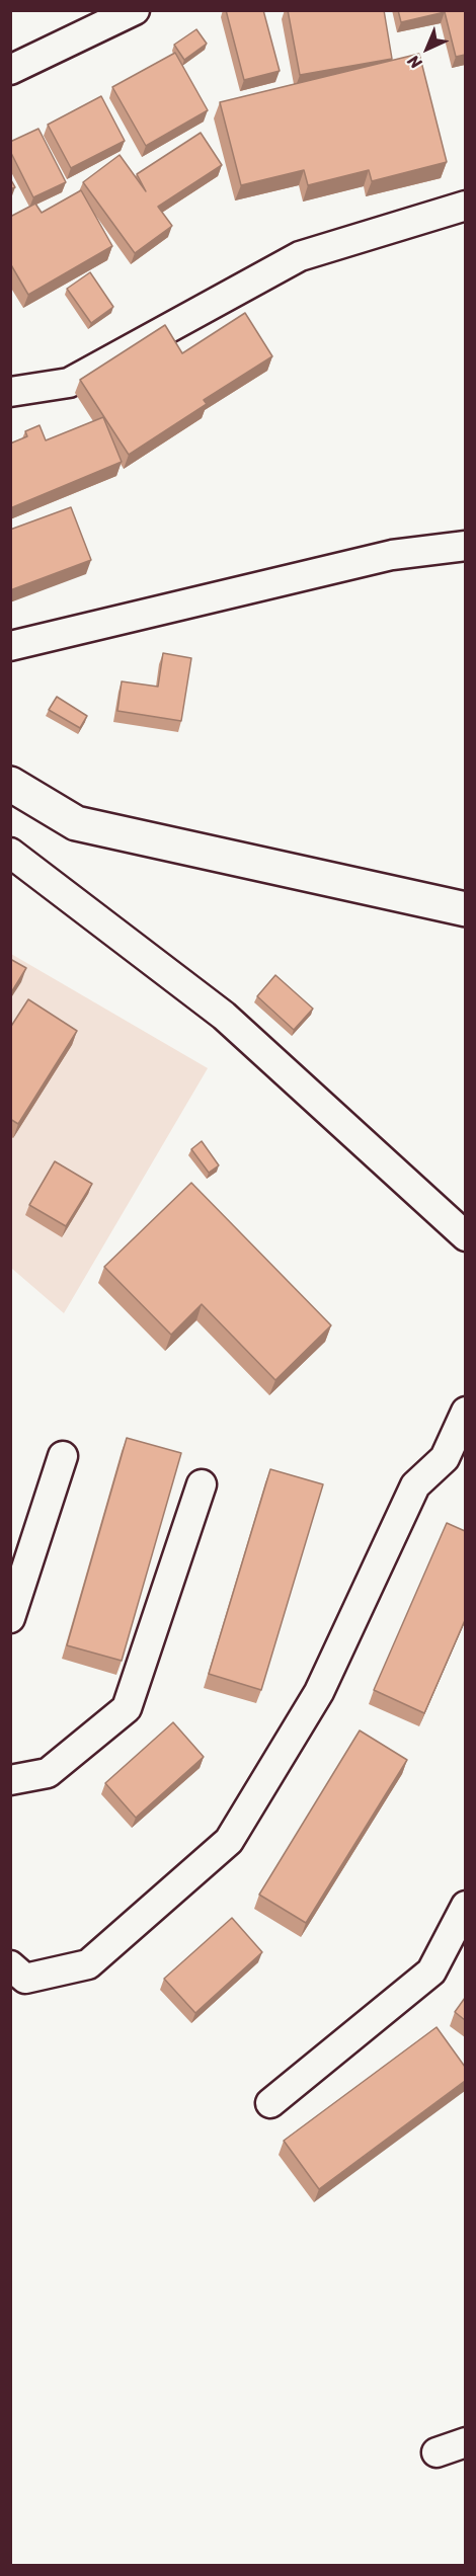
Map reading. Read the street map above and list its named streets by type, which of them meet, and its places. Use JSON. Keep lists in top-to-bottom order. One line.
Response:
{"north":"bottom left"}
